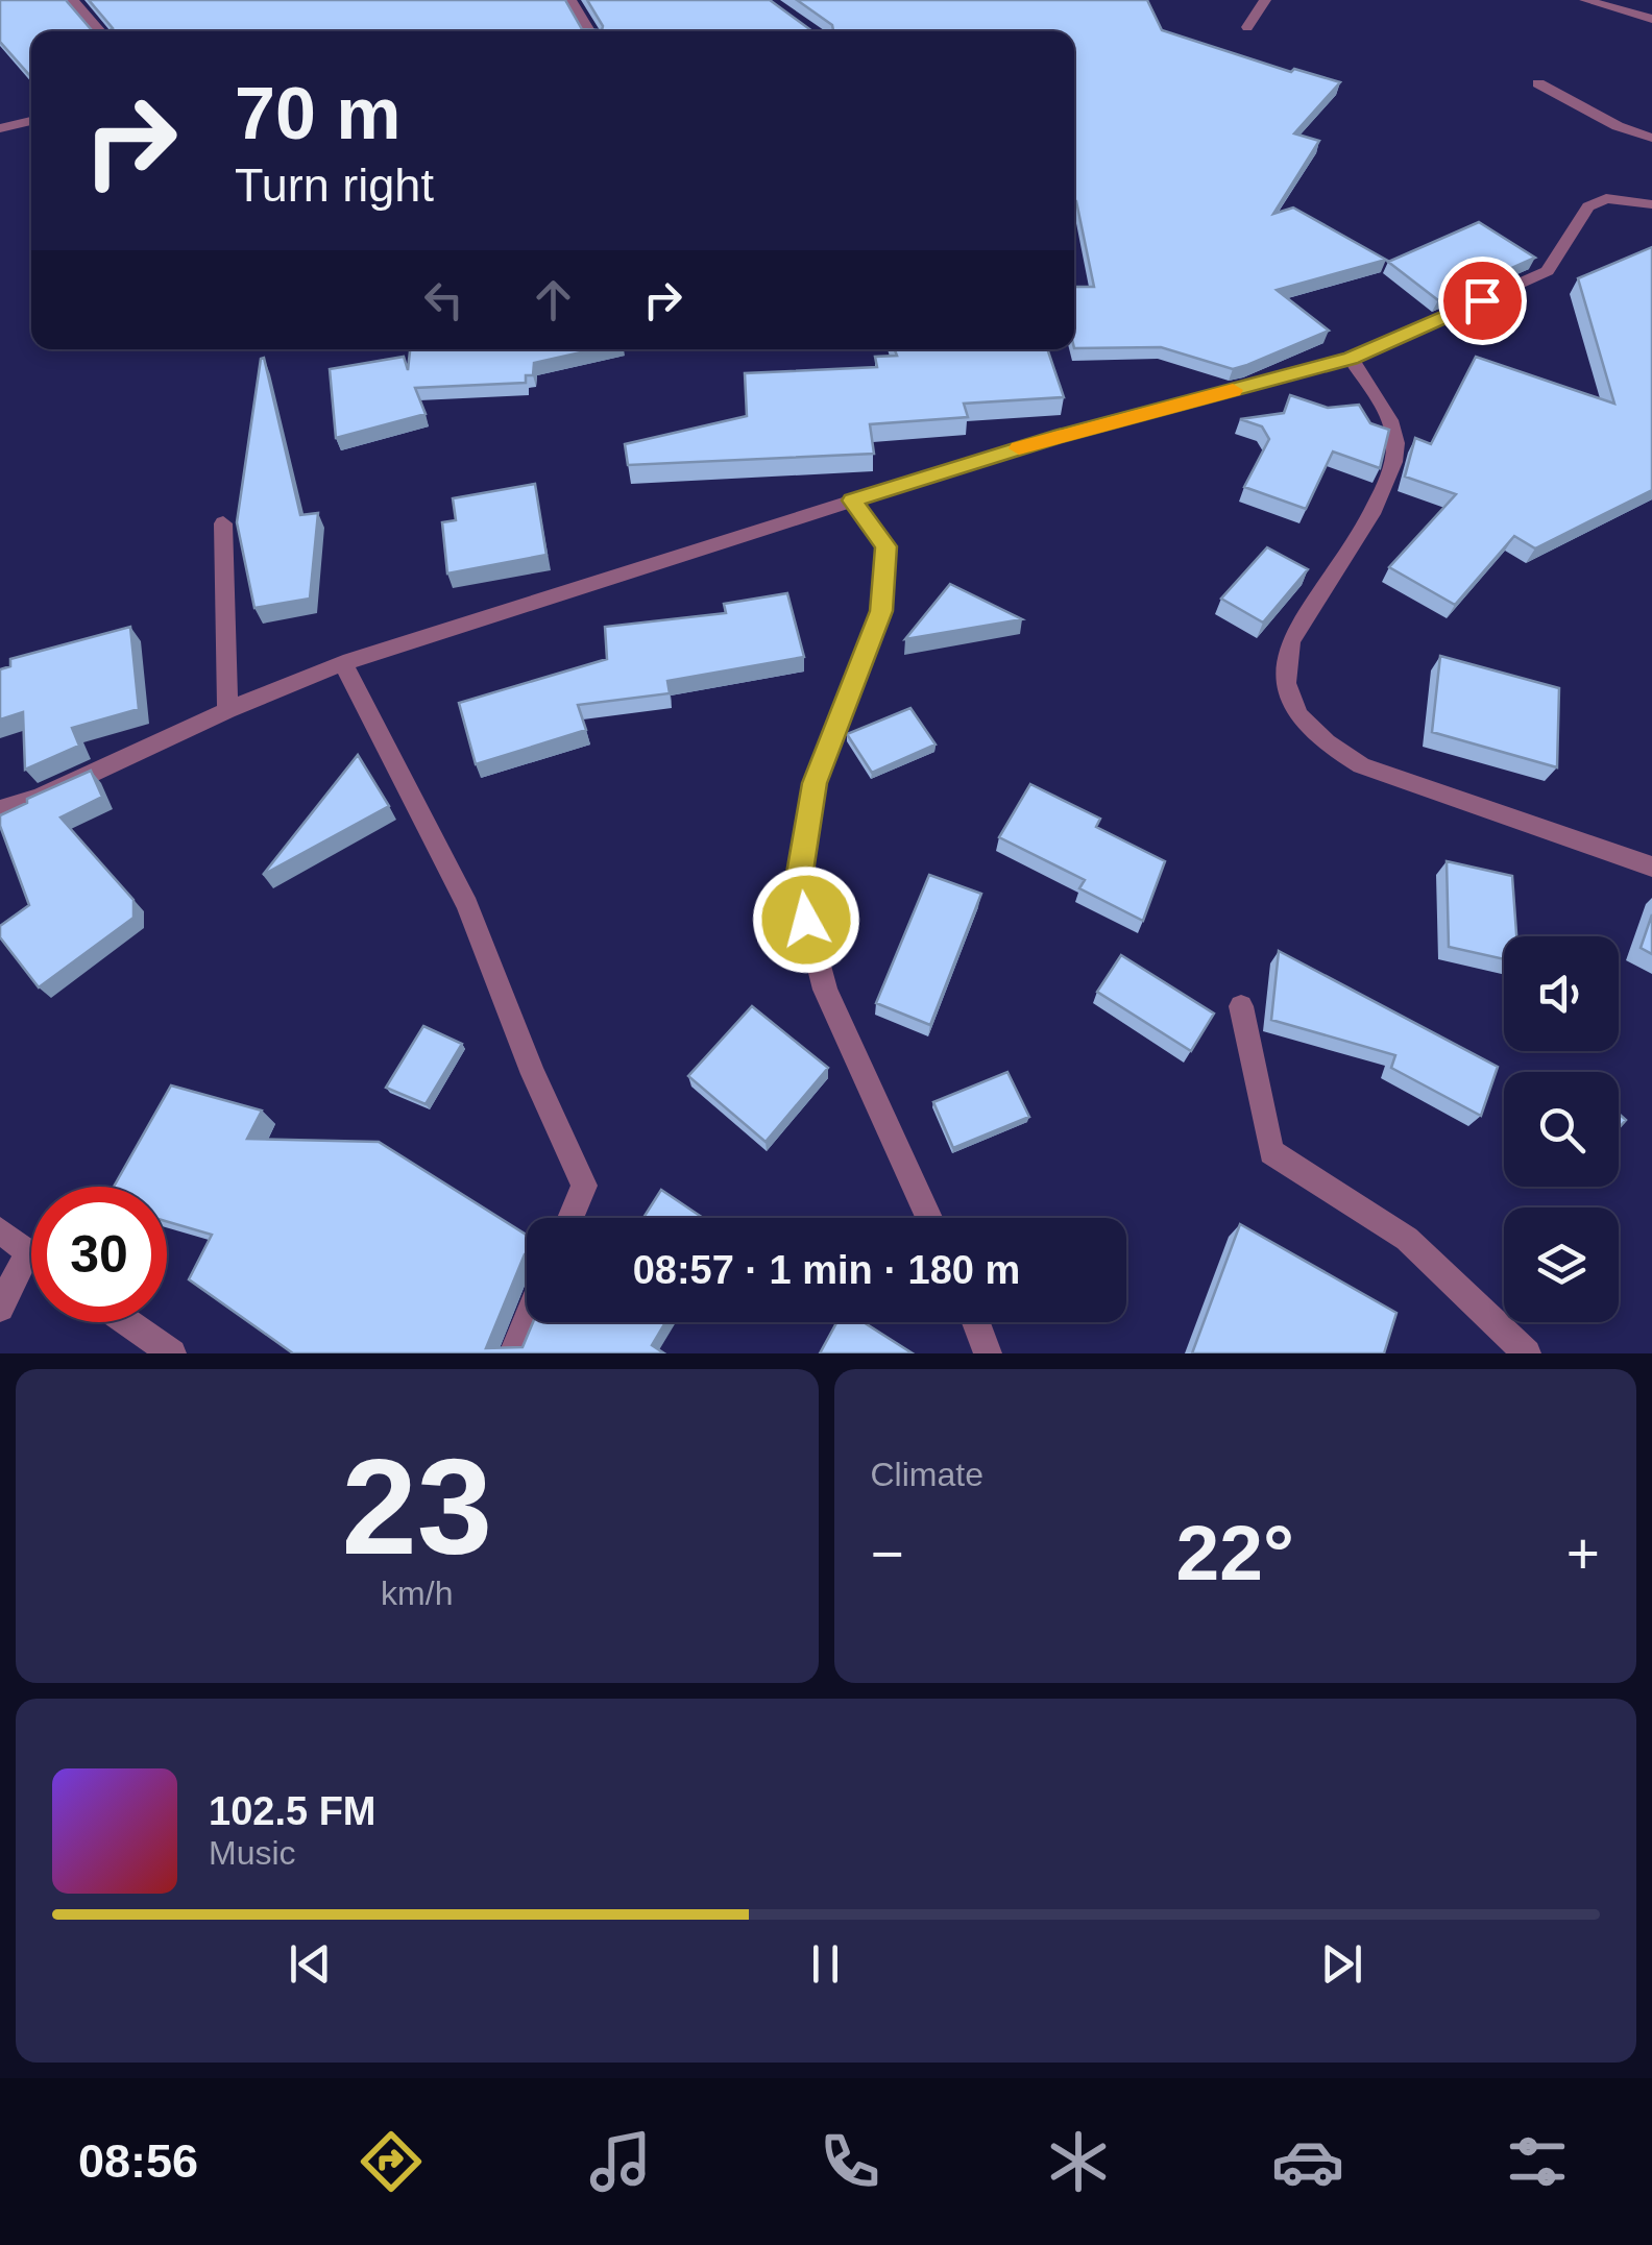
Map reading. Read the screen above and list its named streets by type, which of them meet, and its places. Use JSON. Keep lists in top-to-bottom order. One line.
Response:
{"page":{"turn":["70 m","Turn right"],"limit":"30","trip":"08:57 · 1 min · 180 m","tile":[["23","km/h"],"Climate"],"heat":["−","22°","+"],"song":["102.5 FM","Music"],"tabs":"08:56"}}
